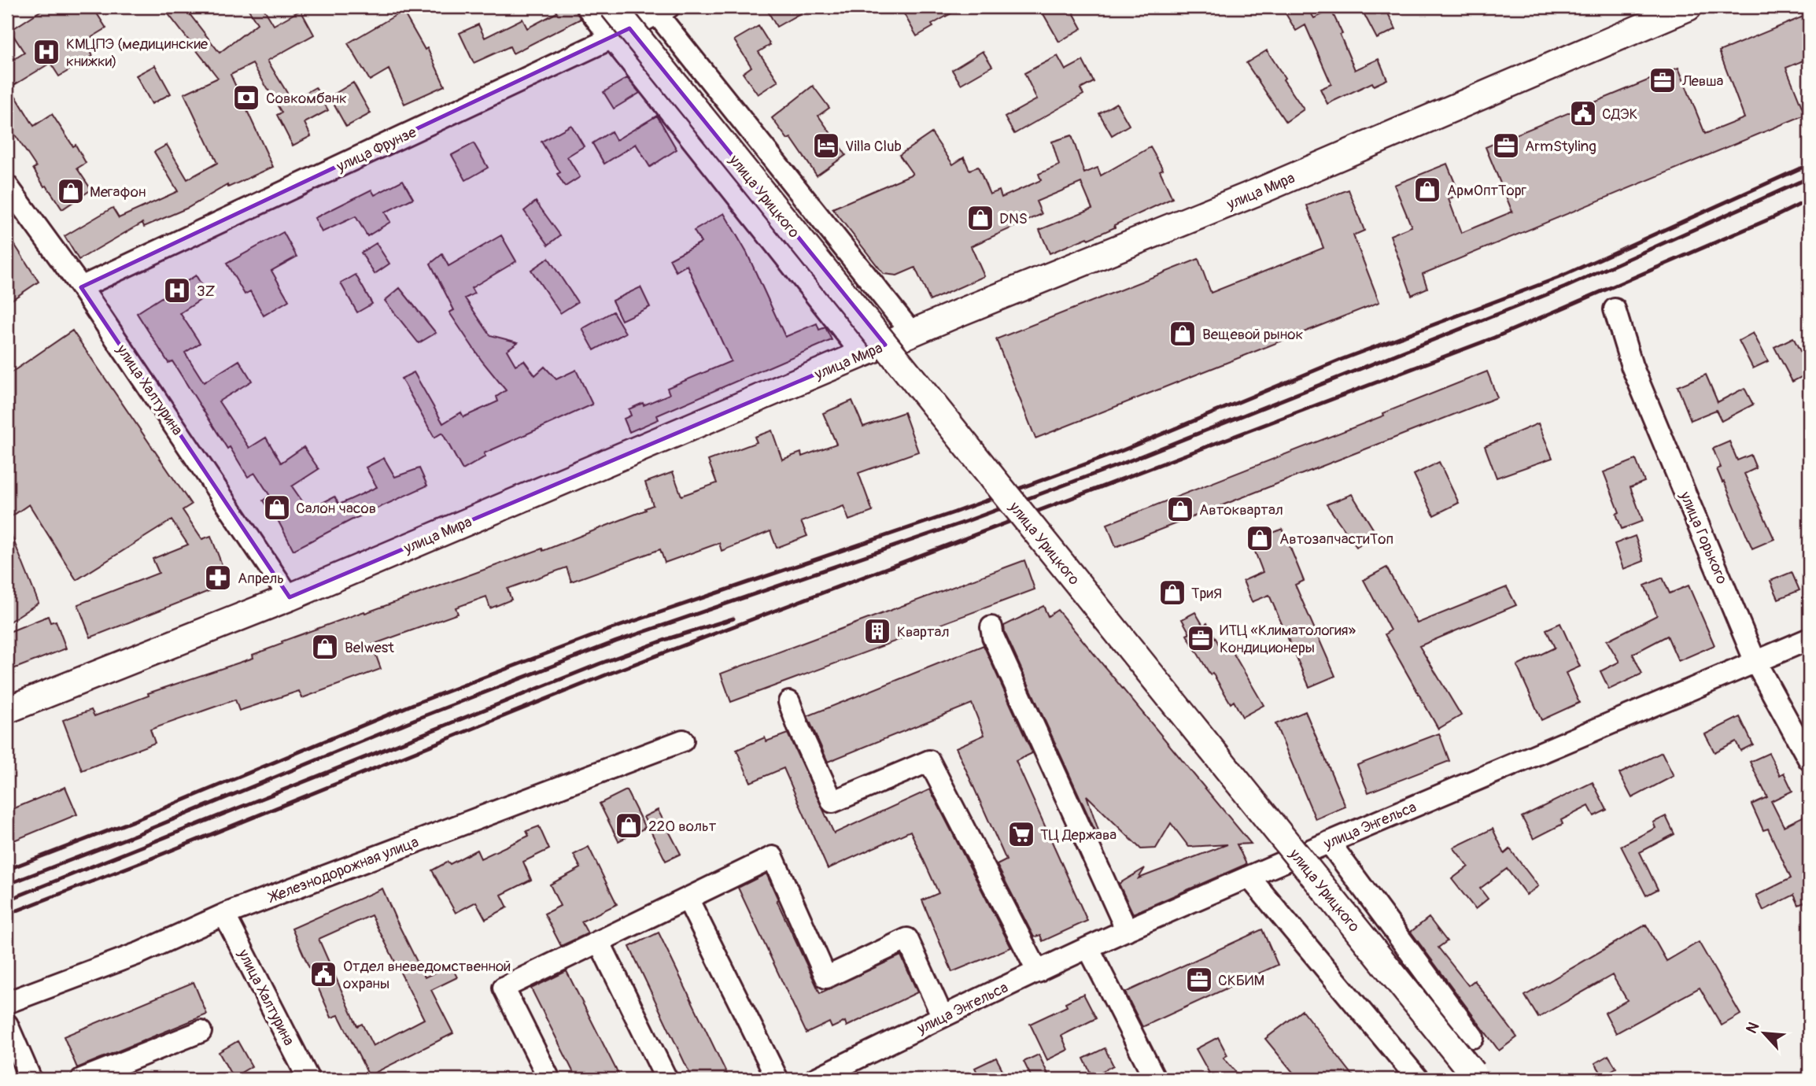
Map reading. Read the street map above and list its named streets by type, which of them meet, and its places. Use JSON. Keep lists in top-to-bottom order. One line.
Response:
{"streets":{"main road":["улица Мира","улица Урицкого"],"street":["улица Фрунзе","улица Халтурина","улица Горького","улица Энгельса","Железнодорожная улица"]},"crossings":[["улица Фрунзе","улица Урицкого"],["улица Фрунзе","улица Халтурина"],["улица Мира","улица Урицкого"],["улица Мира","улица Халтурина"],["улица Халтурина","Железнодорожная улица"],["улица Горького","улица Энгельса"]],"places":{"hospital":["КМЦПЭ (медицинские книжки)","3Z"],"office":["Левша","ArmStyling","ИТЦ «Климатология» Кондиционеры","СКБИМ"],"bank":["Совкомбанк"],"public building":["СДЭК","Отдел вневедомственной охраны"],"hotel":["Villa Club"],"shop":["АрмОптТорг","Мегафон","DNS","Вещевой рынок","Салон часов","Автоквартал","АвтозапчастиТоп","ТриЯ","Belwest","220 вольт"],"pharmacy":["Апрель"],"building":["Квартал"],"supermarket":["ТЦ Держава"]},"north":"top left"}
